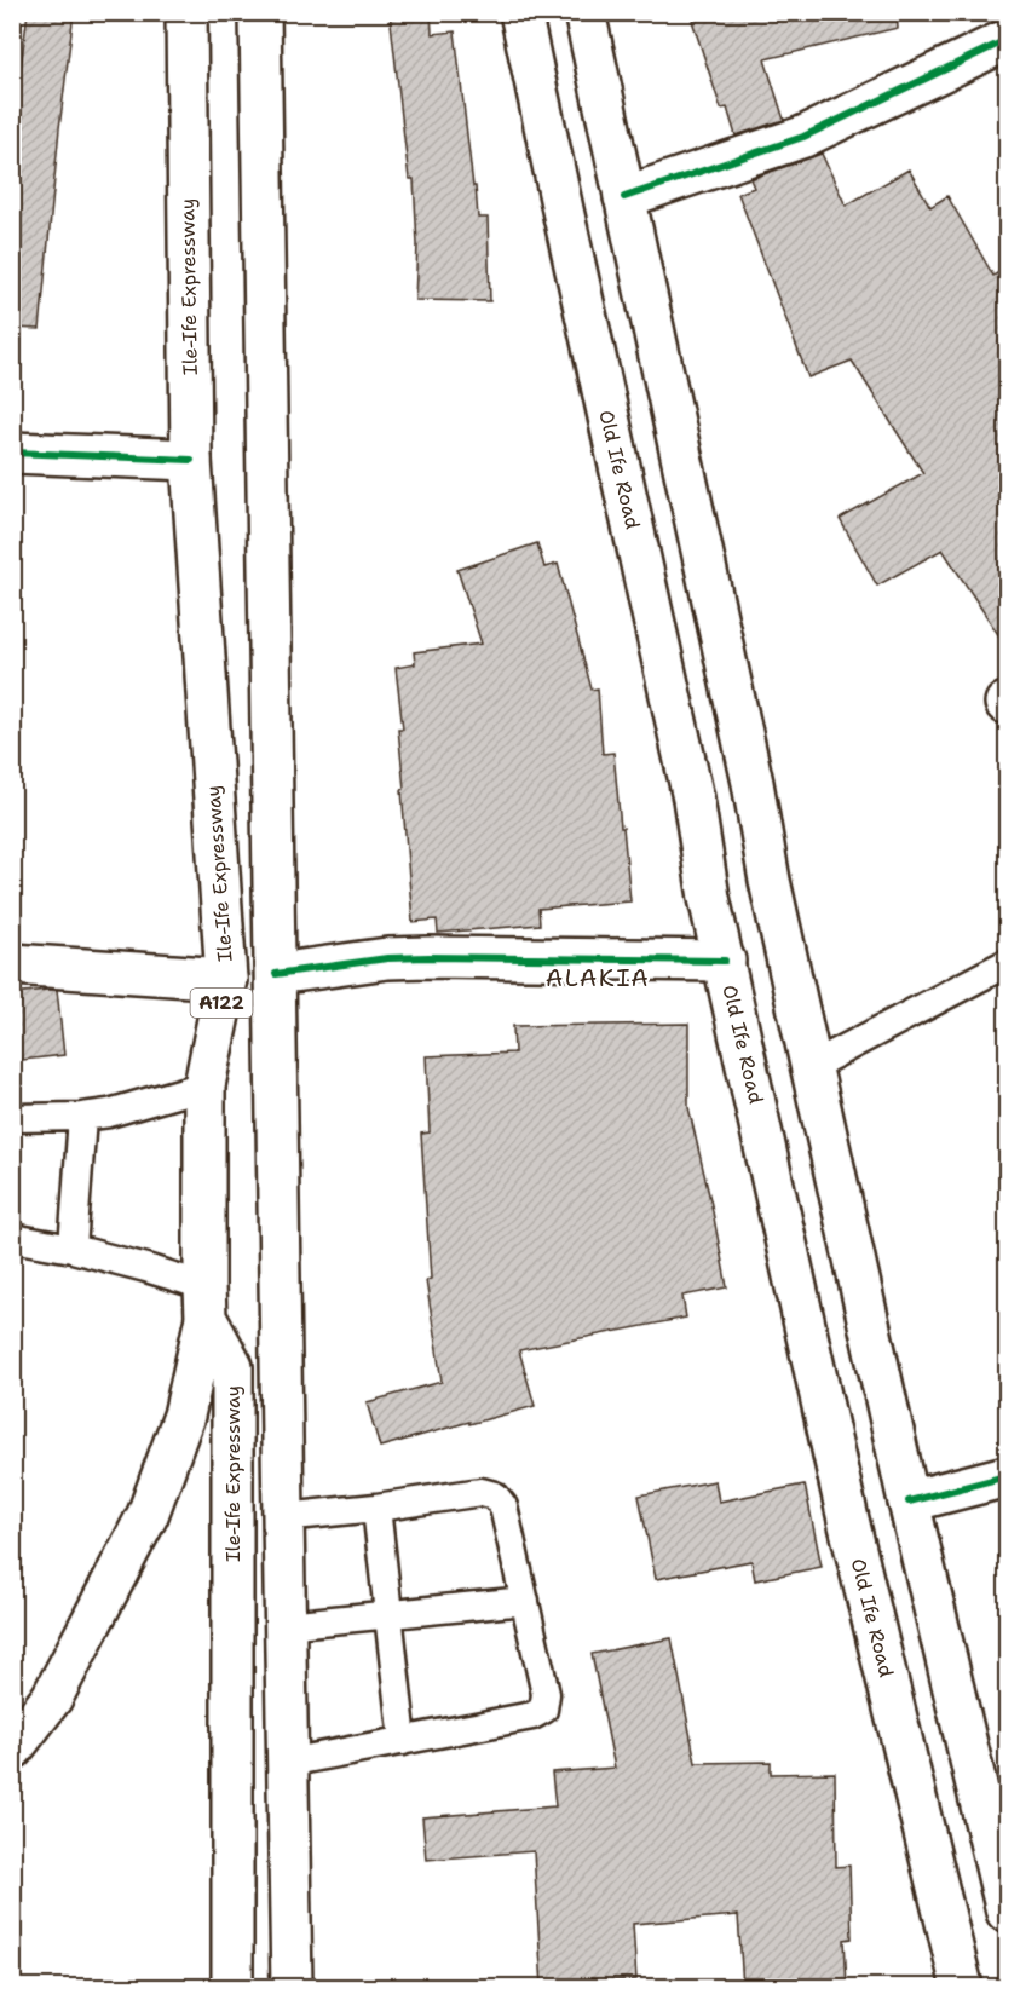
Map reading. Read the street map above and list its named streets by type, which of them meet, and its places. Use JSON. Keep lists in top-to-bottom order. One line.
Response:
{"streets":{"main road":["Ile-Ife Expressway","Old Ife Road","A122"]},"districts":["ALAKIA"]}
